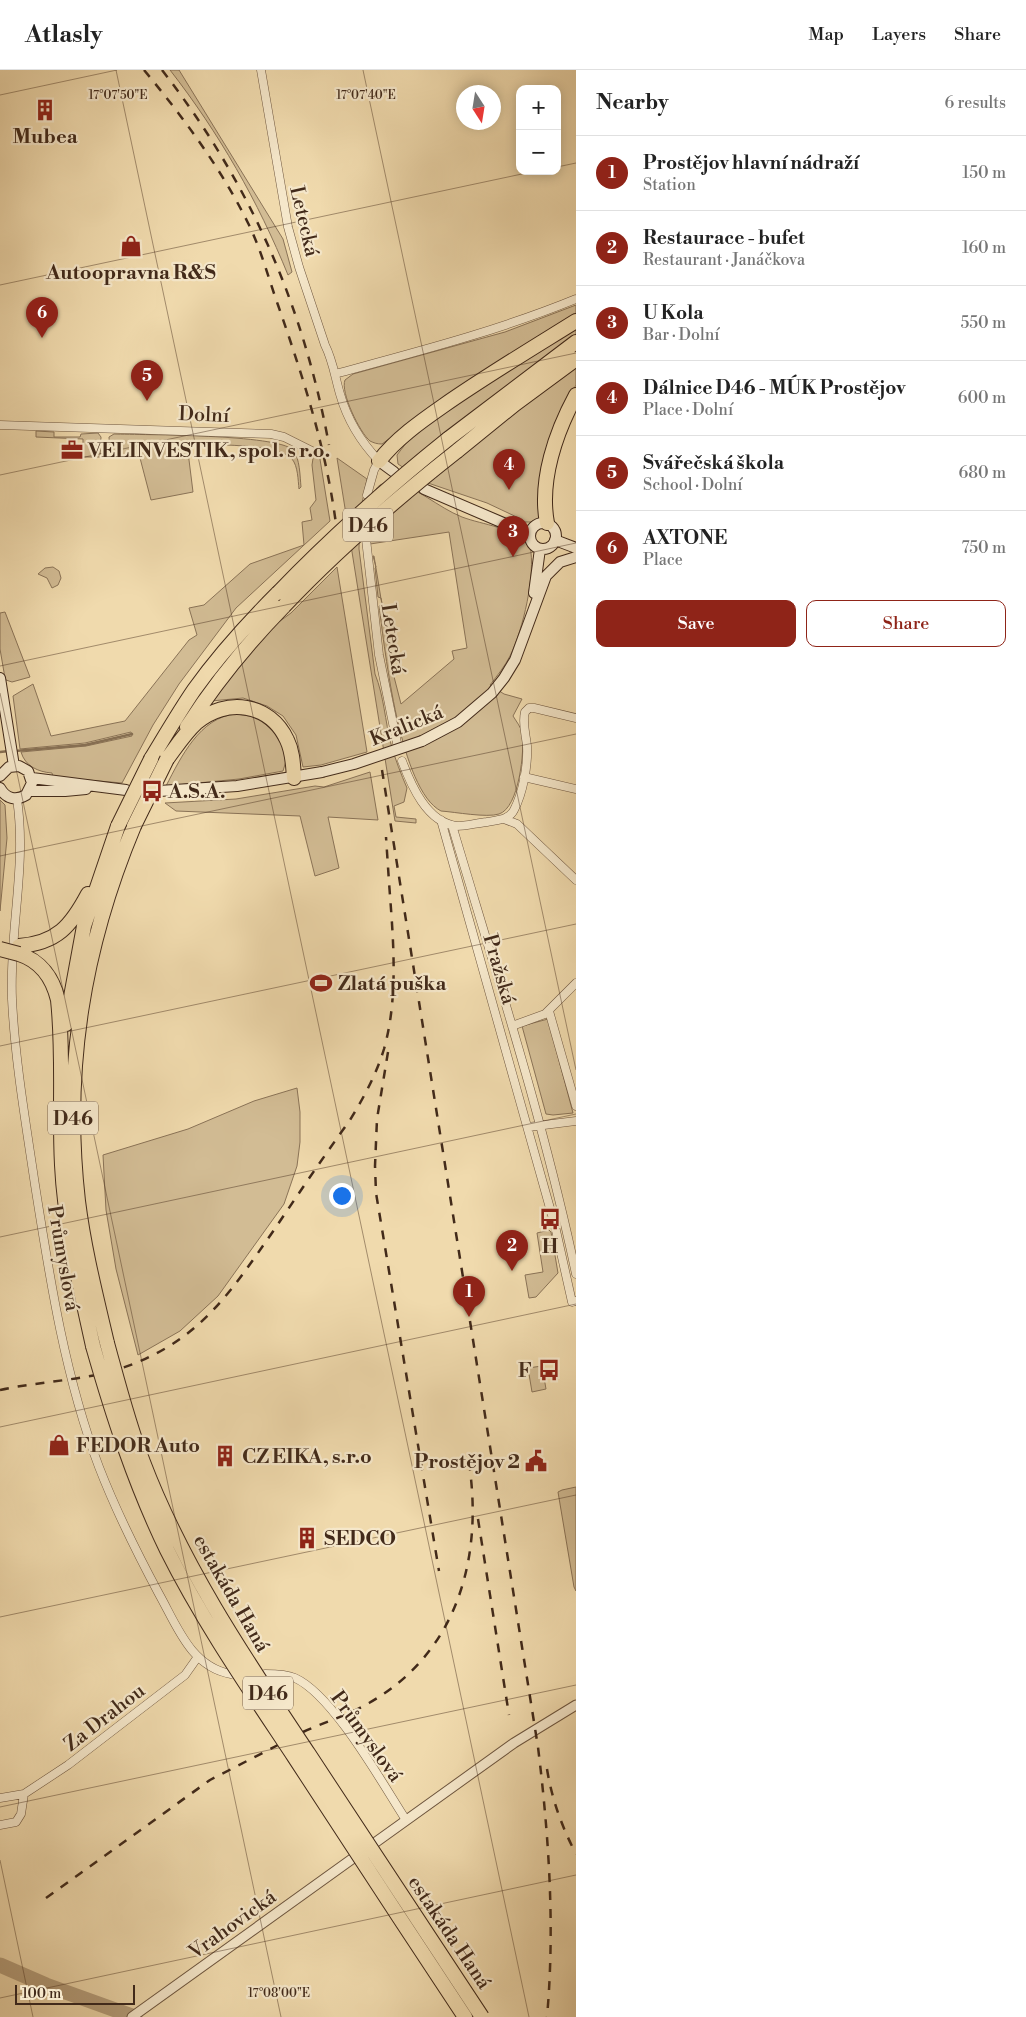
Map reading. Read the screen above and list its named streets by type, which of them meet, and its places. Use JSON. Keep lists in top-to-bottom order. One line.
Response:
{"streets":{"highway":["D46","estakáda Haná"],"main road":["Kralická"],"street":["Letecká","Dolní","Pražská","Průmyslová","Za Drahou","Vrahovická"]},"crossings":[["D46","estakáda Haná"],["Průmyslová","Za Drahou"]],"places":{"building":["Mubea","CZ EIKA, s.r.o","SEDCO"],"shop":["Autoopravna R&S","FEDOR Auto"],"office":["VELINVESTIK, spol. s r.o."],"bus stop":["A.S.A.","H","F"],"sports":["Zlatá puška"],"public building":["Prostějov 2"]},"scale_bar":"100 m","north":"bottom","page":{"header":"Atlasly","nav":["Map","Layers","Share"],"heading":["Nearby","6 results"],"map_buttons":["+","−"],"list":[{"mark":"1","name":"Prostějov hlavní nádraží","note":"Station","value":"150 m"},{"mark":"2","name":"Restaurace - bufet","note":"Restaurant · Janáčkova","value":"160 m"},{"mark":"3","name":"U Kola","note":"Bar · Dolní","value":"550 m"},{"mark":"4","name":"Dálnice D46 - MÚK Prostějov","note":"Place · Dolní","value":"600 m"},{"mark":"5","name":"Svářečská škola","note":"School · Dolní","value":"680 m"},{"mark":"6","name":"AXTONE","note":"Place","value":"750 m"}],"pins":["6","5","4","3","2","1"],"buttons":["Save","Share"],"scale":"100 m"},"coordinates":["17°07'50\"E","17°07'40\"E","17°08'00\"E"]}
